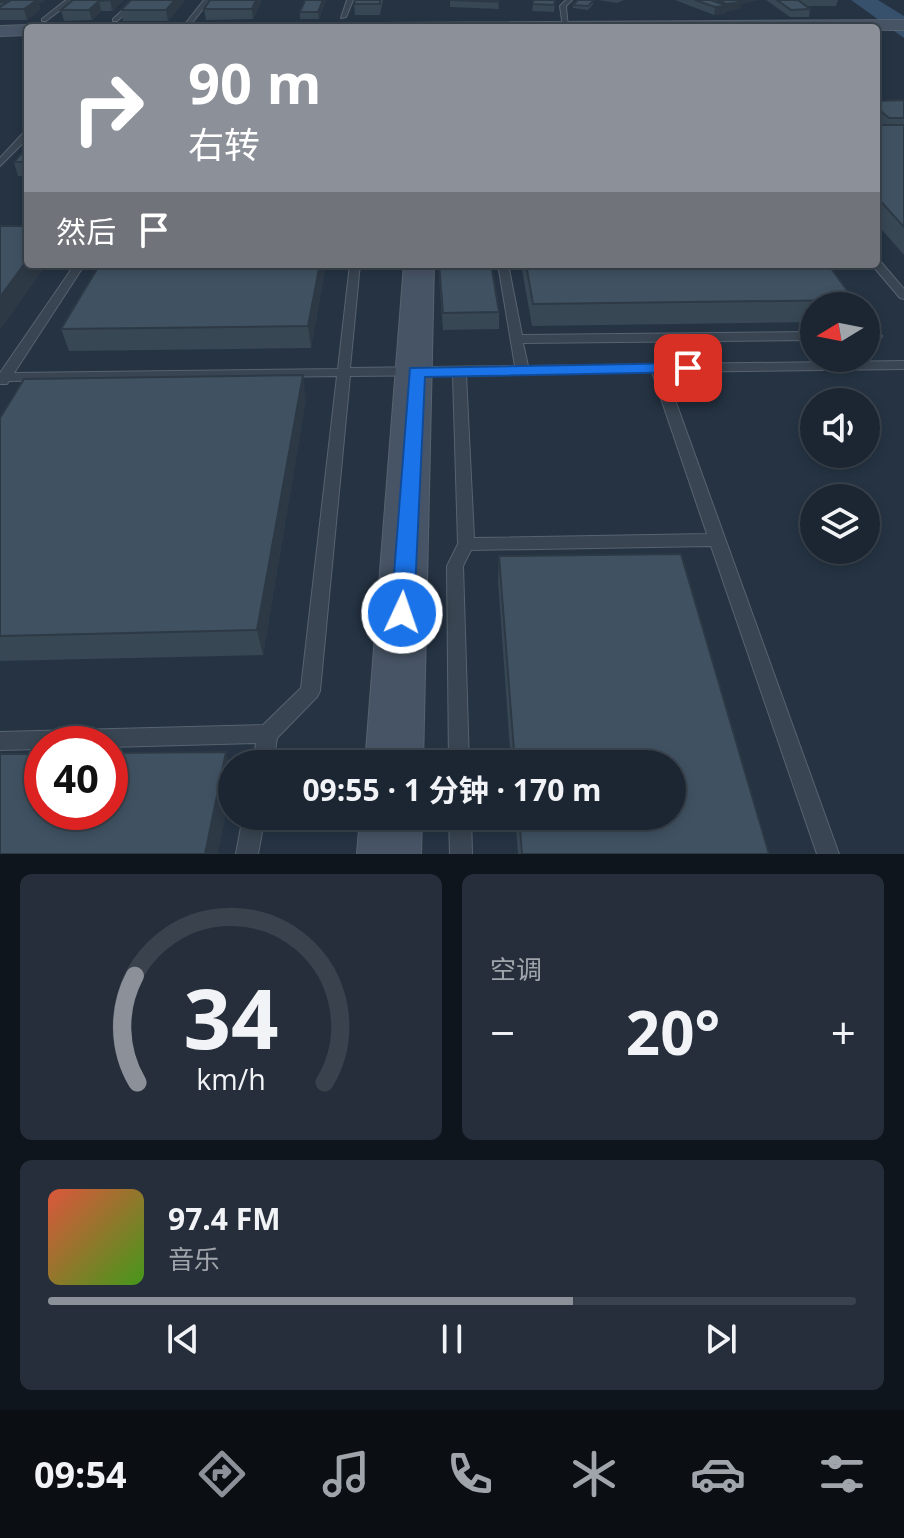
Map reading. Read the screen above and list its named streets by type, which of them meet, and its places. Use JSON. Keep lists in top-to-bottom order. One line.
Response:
{"north":"left","page":{"turn":["90 m","右转"],"then":"然后","limit":"40","trip":"09:55 · 1 分钟 · 170 m","tile":"空调","heat":["−","20°","+"],"song":["97.4 FM","音乐"],"tabs":"09:54","gauge":["34","km/h"]}}
